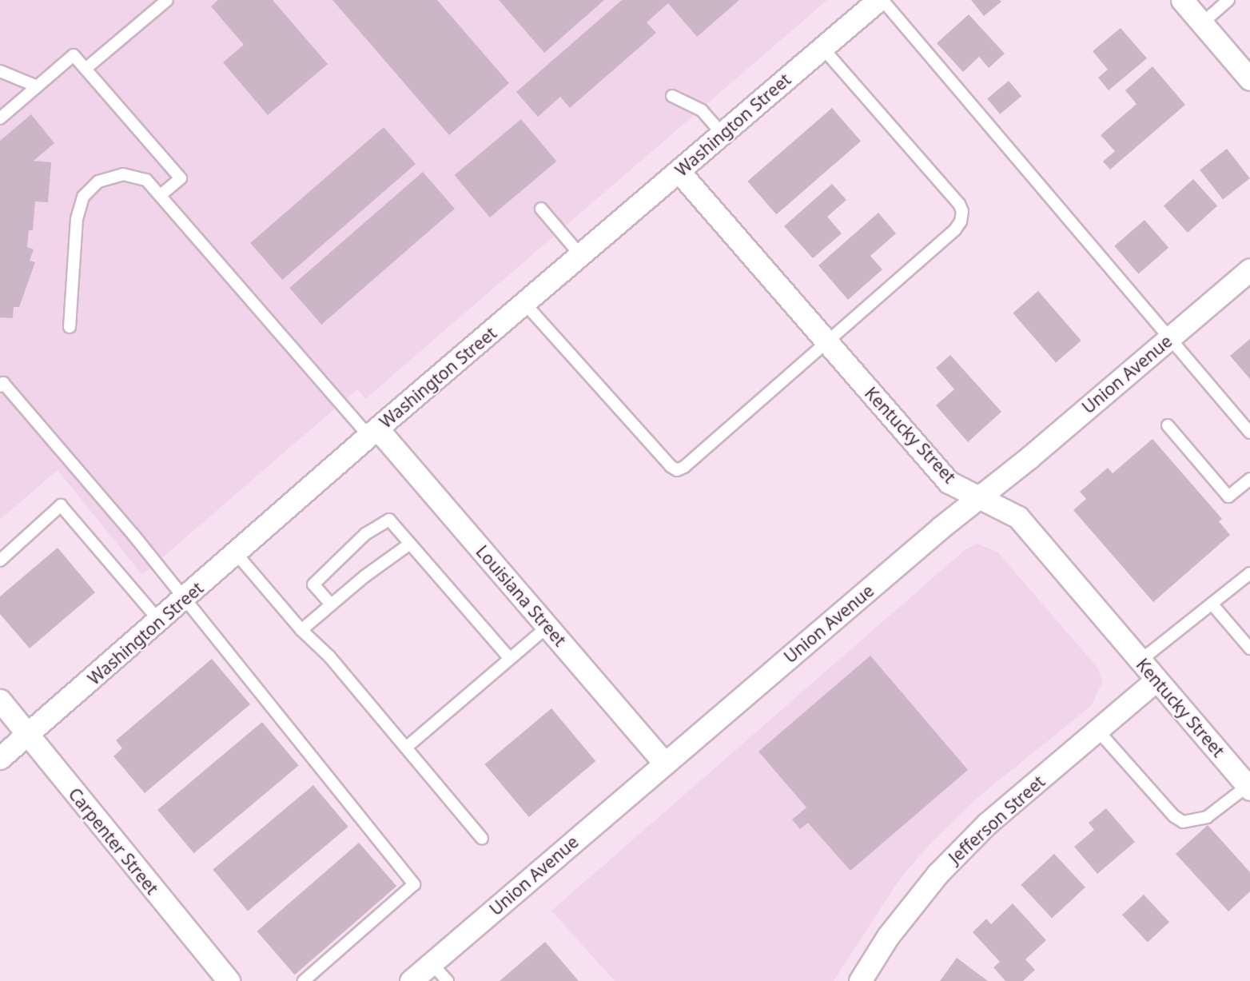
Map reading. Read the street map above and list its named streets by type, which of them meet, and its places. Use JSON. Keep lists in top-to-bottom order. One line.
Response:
{"streets":{"street":["Washington Street","Union Avenue","Kentucky Street","Louisiana Street","Jefferson Street","Carpenter Street"]},"crossings":[["Washington Street","Kentucky Street"],["Washington Street","Louisiana Street"],["Washington Street","Carpenter Street"],["Union Avenue","Kentucky Street"],["Union Avenue","Louisiana Street"],["Kentucky Street","Jefferson Street"]]}
